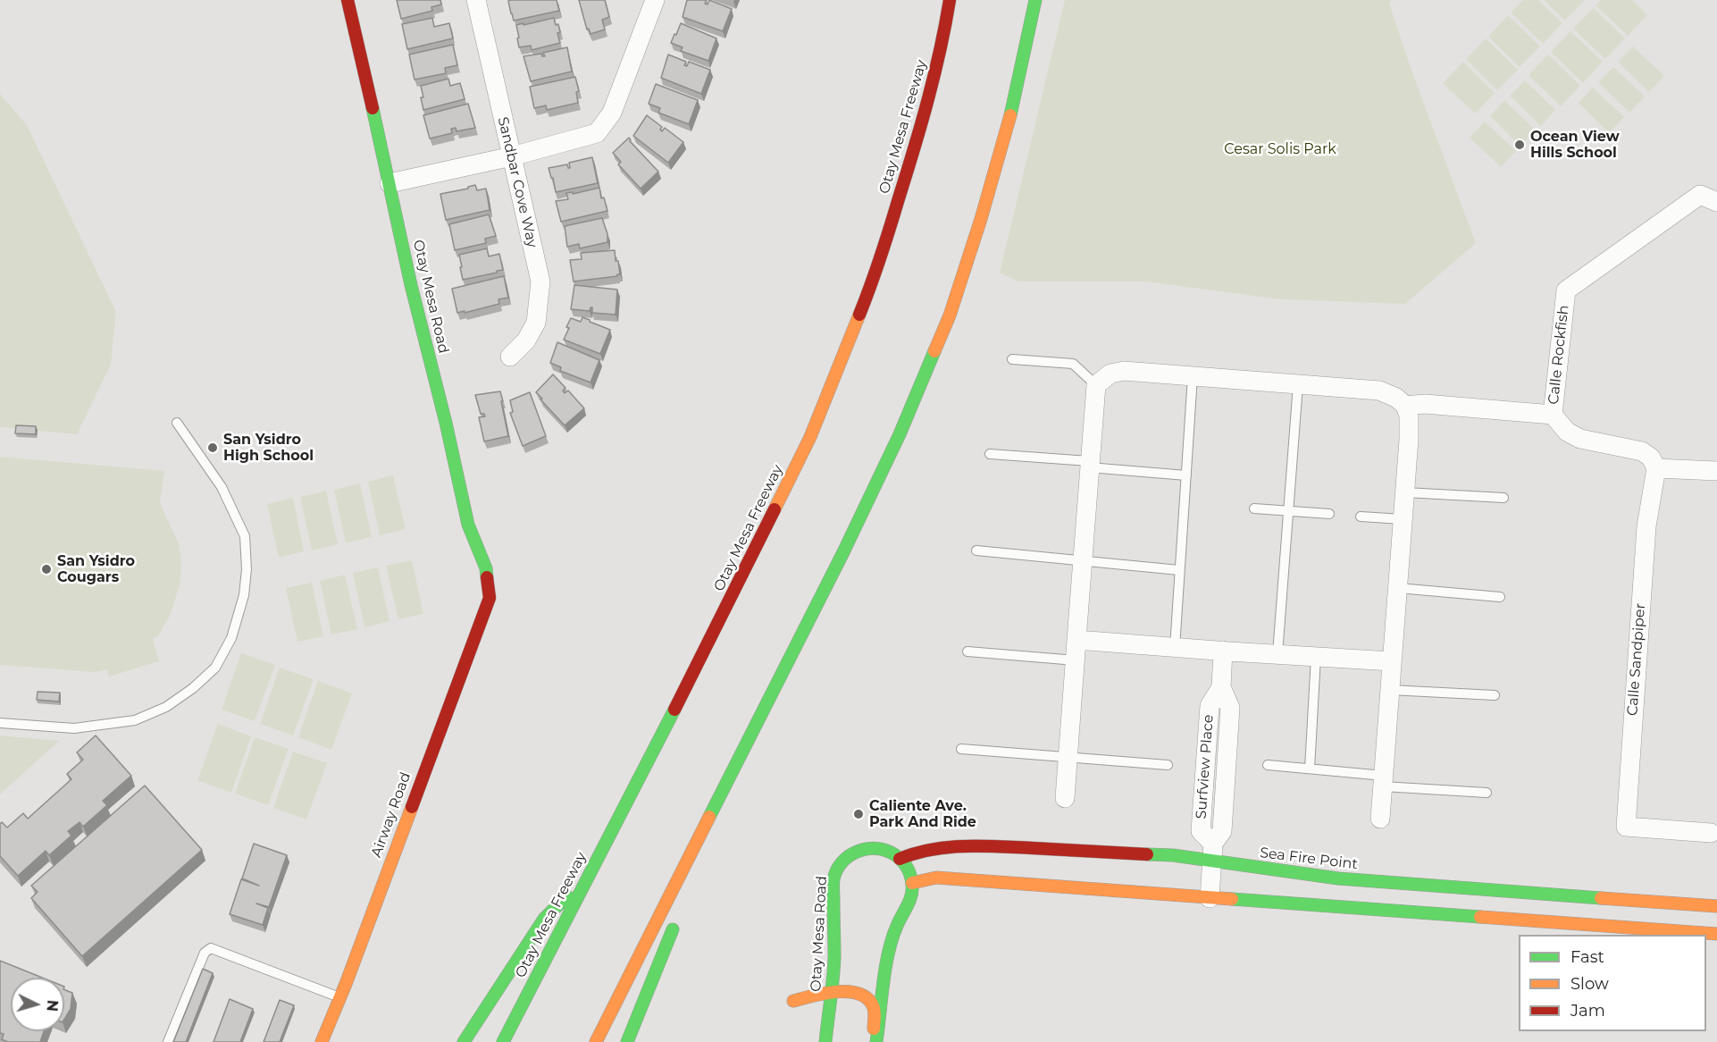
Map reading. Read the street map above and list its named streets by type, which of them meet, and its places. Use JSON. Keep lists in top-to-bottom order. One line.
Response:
{"streets":{"main road":["Otay Mesa Freeway","Otay Mesa Road","Airway Road","Sea Fire Point"],"street":["Sandbar Cove Way","Calle Rockfish","Calle Sandpiper","Surfview Place"]},"crossings":[["Otay Mesa Road","Airway Road"],["Otay Mesa Road","Sea Fire Point"],["Calle Rockfish","Calle Sandpiper"],["Surfview Place","Sea Fire Point"]],"parks":["Cesar Solis Park"],"places":["Ocean View Hills School","San Ysidro High School","San Ysidro Cougars","Caliente Ave. Park And Ride"],"legend":["Fast","Slow","Jam"],"north":"right"}
